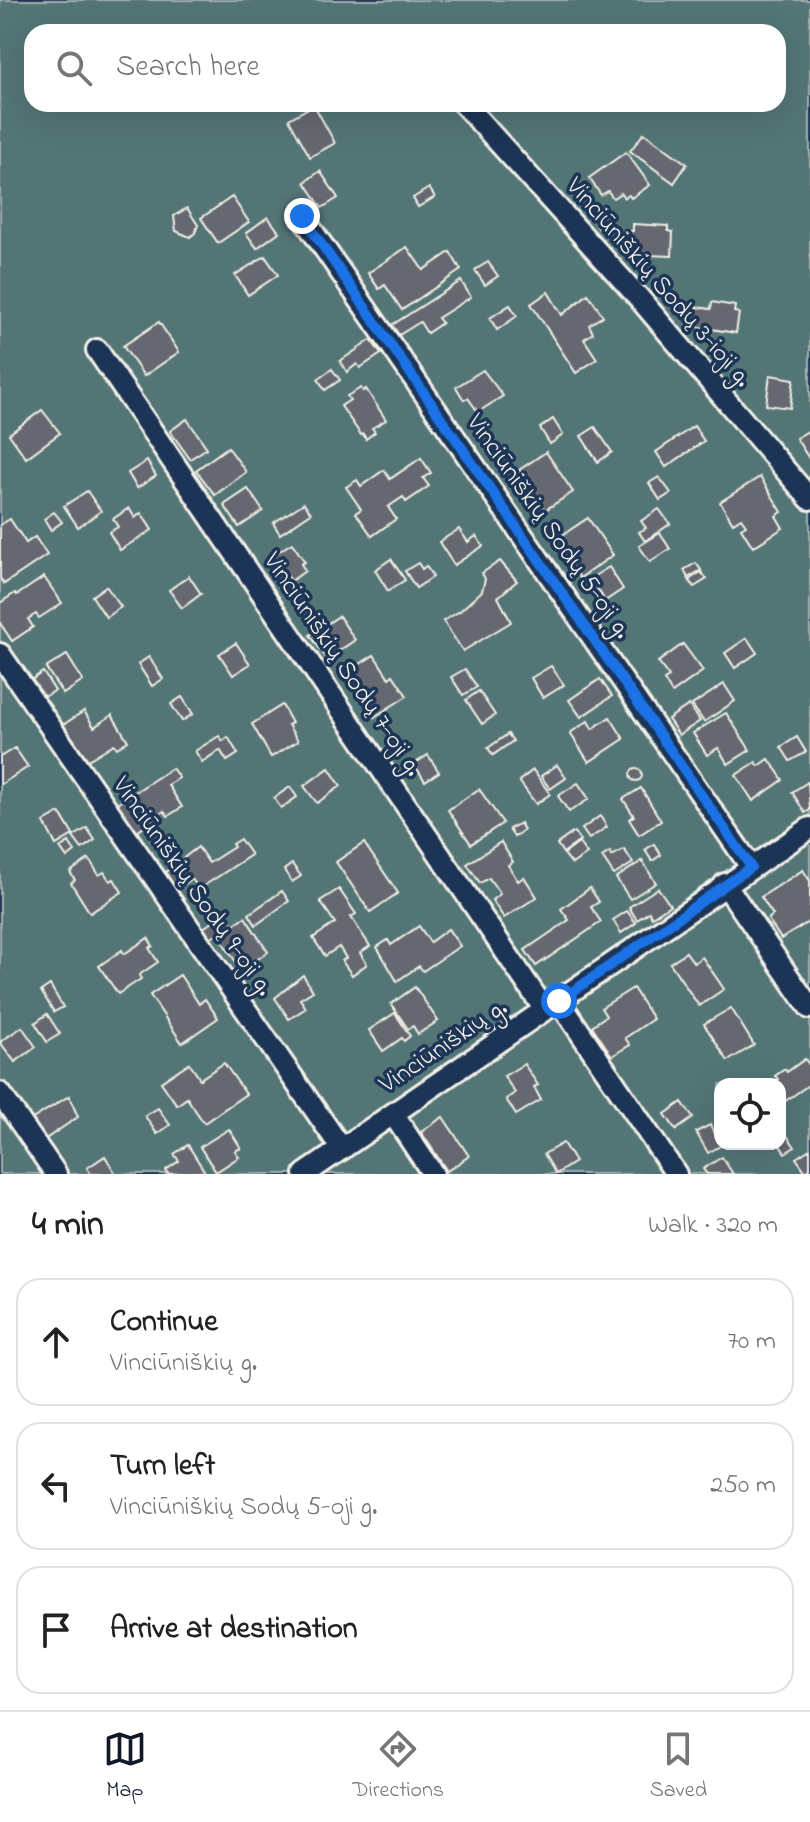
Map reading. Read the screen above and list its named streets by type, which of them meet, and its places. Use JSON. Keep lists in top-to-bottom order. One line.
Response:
{"streets":{"street":["Vinciūniškių Sodų 3-ioji g.","Vinciūniškių Sodų 5-oji g.","Vinciūniškių Sodų 7-oji g.","Vinciūniškių Sodų 9-oji g.","Vinciūniškių g."]},"crossings":[["Vinciūniškių Sodų 5-oji g.","Vinciūniškių g."],["Vinciūniškių Sodų 7-oji g.","Vinciūniškių g."],["Vinciūniškių Sodų 9-oji g.","Vinciūniškių g."]],"page":{"search":"Search here","heading":["4 min","Walk · 320 m"],"list":[["Continue","Vinciūniškių g.","70 m"],["Turn left","Vinciūniškių Sodų 5-oji g.","250 m"],"Arrive at destination"],"nav":["Map","Directions","Saved"]}}
